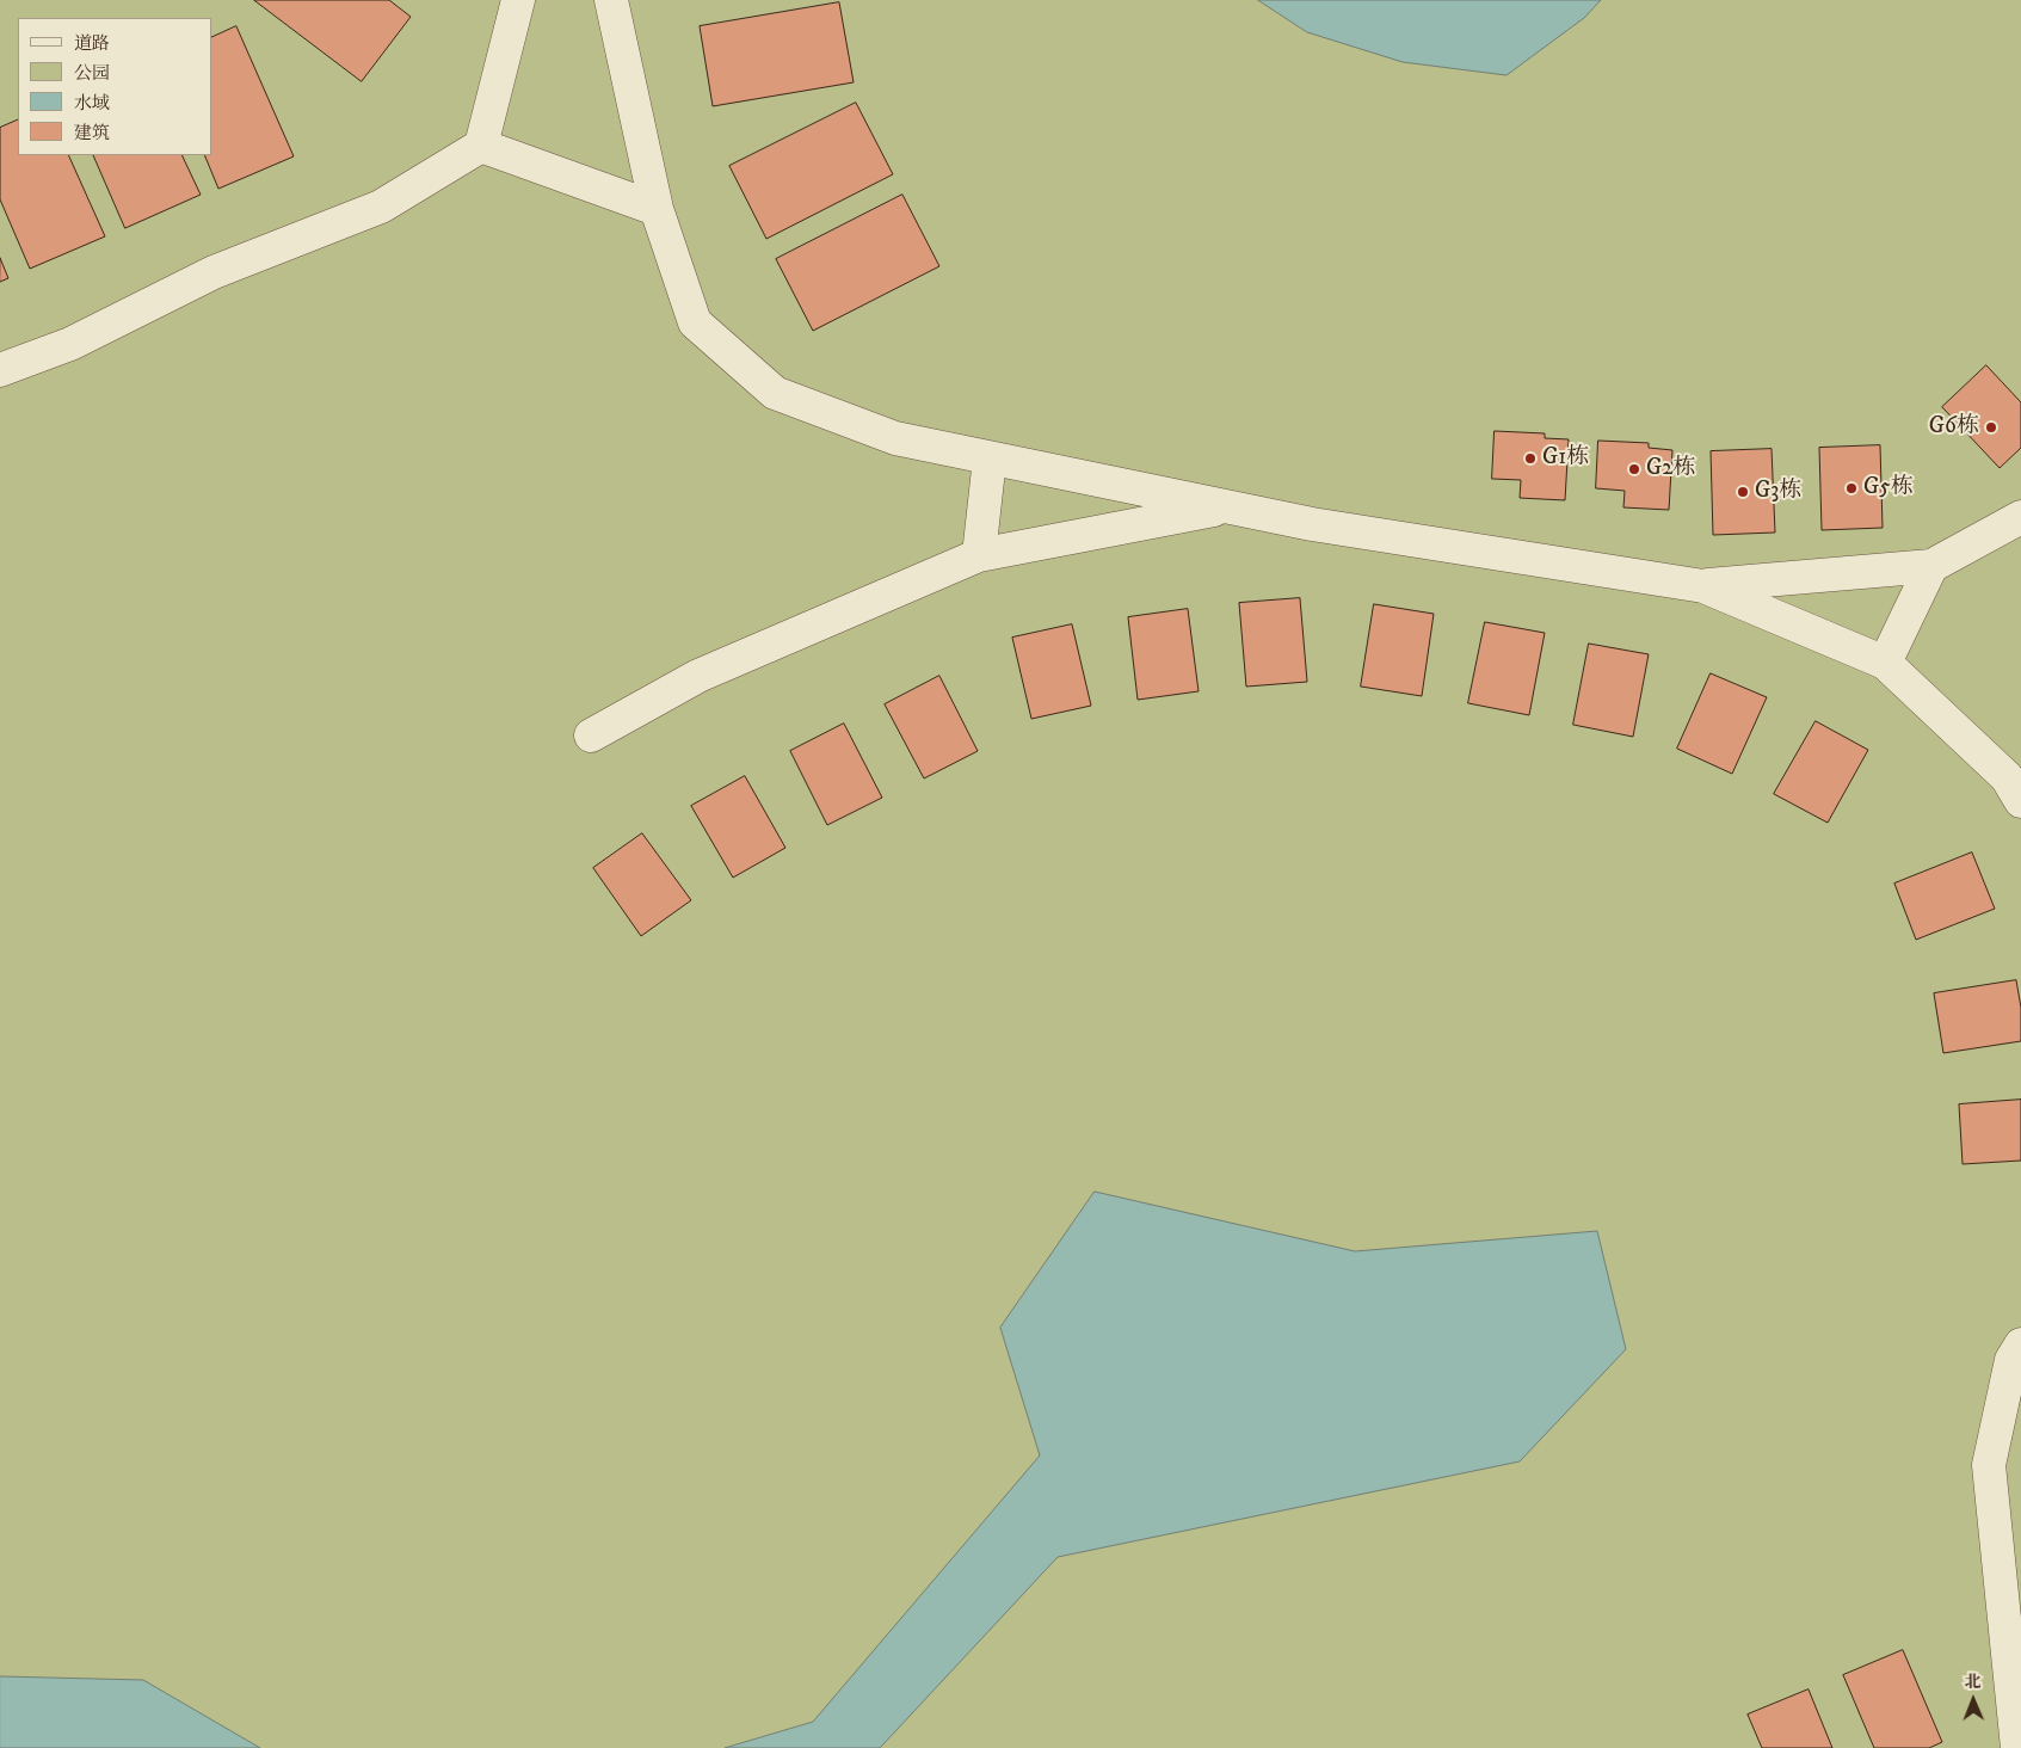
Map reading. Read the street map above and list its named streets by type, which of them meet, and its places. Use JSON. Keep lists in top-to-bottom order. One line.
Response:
{"places":["G6栋","G1栋","G2栋","G5栋","G3栋"],"legend":["道路","公园","水域","建筑"],"north":"top"}
